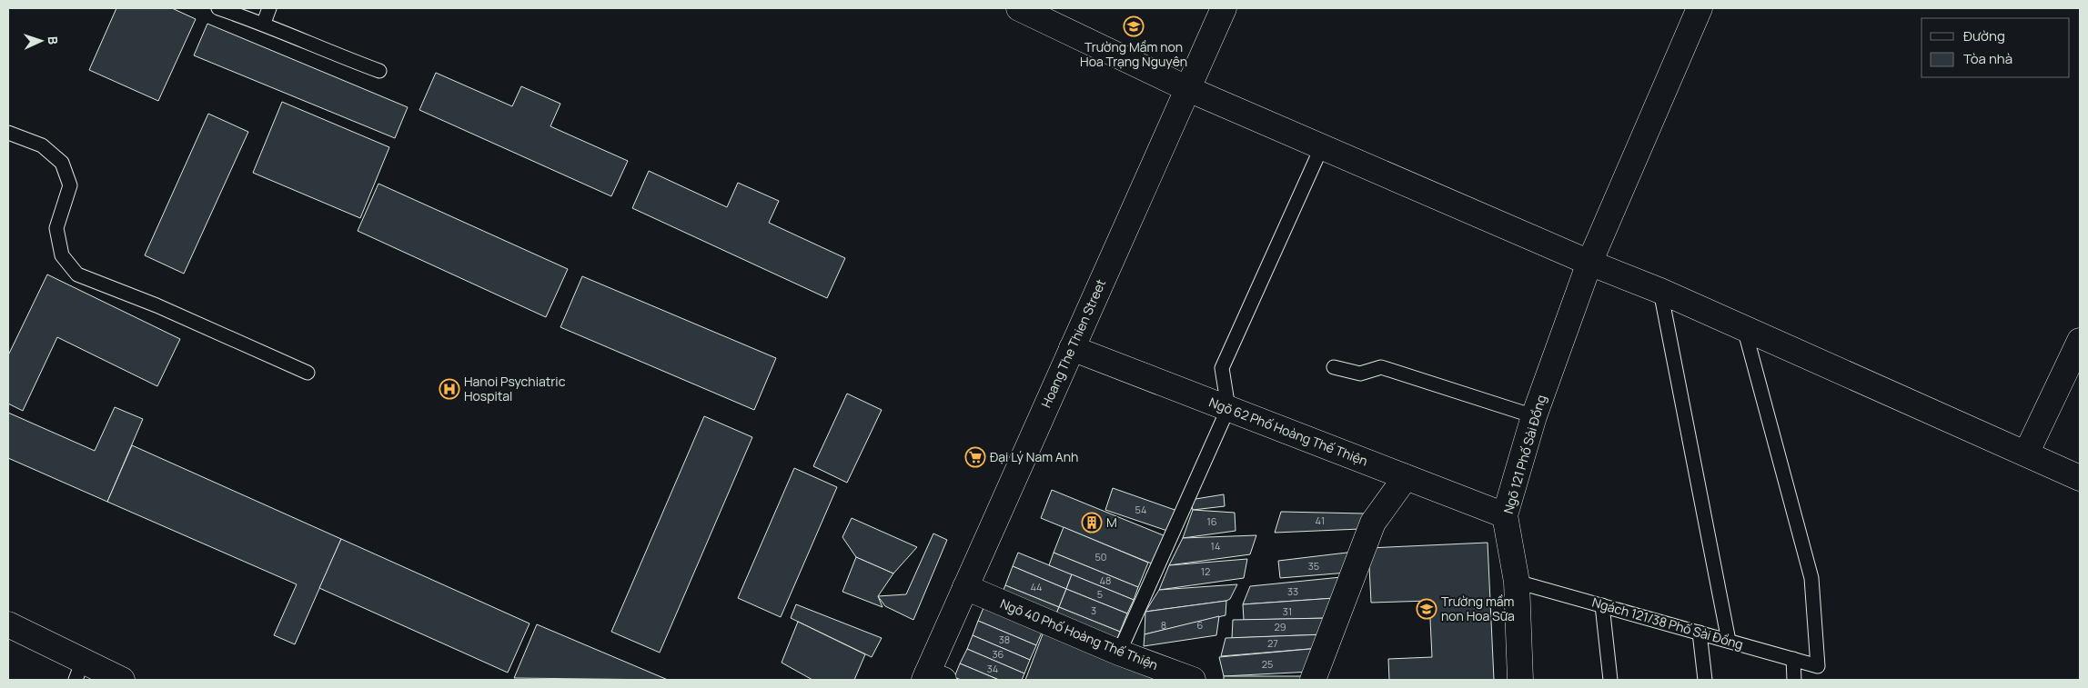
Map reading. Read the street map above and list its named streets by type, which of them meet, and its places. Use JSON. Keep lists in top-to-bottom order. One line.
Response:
{"streets":{"street":["Hoang The Thien Street","Ngõ 62 Phố Hoàng Thế Thiện","Ngõ 121 Phố Sài Đồng","Ngõ 40 Phố Hoàng Thế Thiện"],"lane":["Ngách 121/38 Phố Sài Đồng"]},"crossings":[["Hoang The Thien Street","Ngõ 62 Phố Hoàng Thế Thiện"],["Hoang The Thien Street","Ngõ 40 Phố Hoàng Thế Thiện"],["Ngõ 62 Phố Hoàng Thế Thiện","Ngõ 121 Phố Sài Đồng"],["Ngõ 121 Phố Sài Đồng","Ngách 121/38 Phố Sài Đồng"]],"places":{"school or university":["Trường Mầm non Hoa Trạng Nguyên","Trường mầm non Hoa Sữa"],"hospital":["Hanoi Psychiatric Hospital"],"supermarket":["Đại Lý Nam Anh"],"building":["M"]},"house_numbers":["54","41","16","14","50","35","12","48","44","33","5","3","31","8","6","29","38","27","36","25","34"],"legend":["Đường","Tòa nhà"],"north":"right"}
